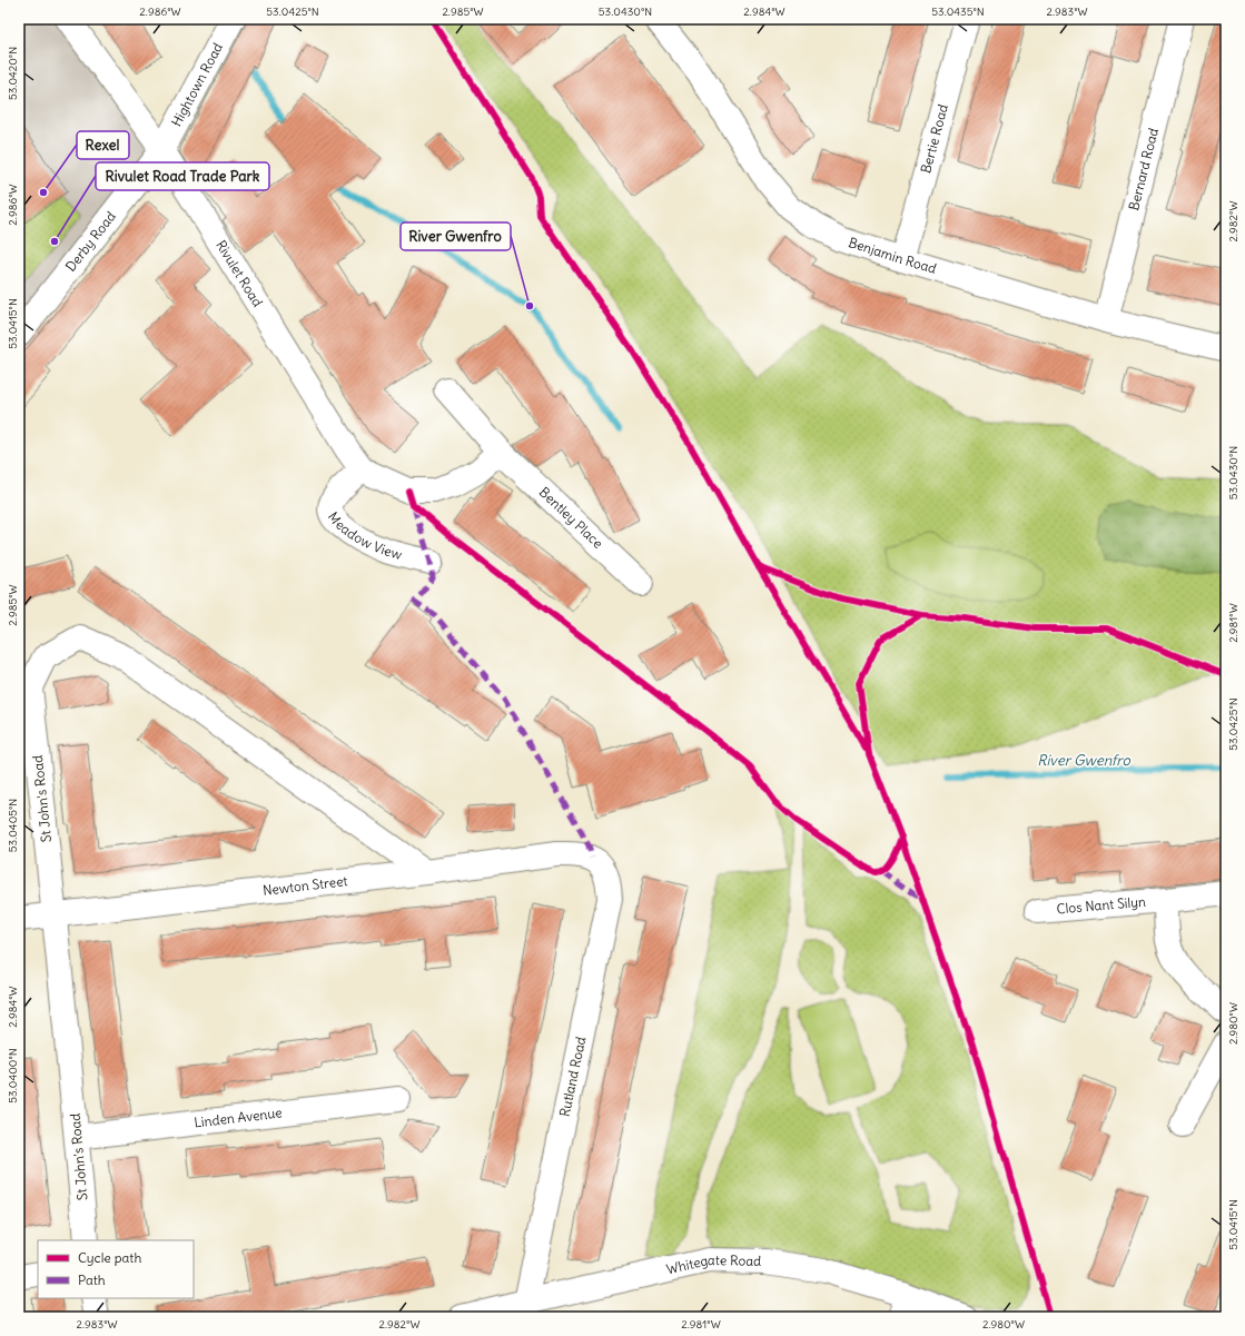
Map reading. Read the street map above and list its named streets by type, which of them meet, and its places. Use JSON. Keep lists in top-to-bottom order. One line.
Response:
{"streets":{"street":["Hightown Road","Bertie Road","Bernard Road","Derby Road","Benjamin Road","Rivulet Road","Bentley Place","Meadow View","St John's Road","Newton Street","Clos Nant Silyn","Rutland Road","Linden Avenue","Whitegate Road"]},"crossings":[["Hightown Road","Derby Road"],["Hightown Road","Rivulet Road"],["Bertie Road","Benjamin Road"],["Bernard Road","Benjamin Road"],["Derby Road","Rivulet Road"],["Rivulet Road","Bentley Place"],["Rivulet Road","Meadow View"],["St John's Road","Newton Street"],["St John's Road","Linden Avenue"],["Newton Street","Rutland Road"],["Rutland Road","Whitegate Road"]],"water":["River Gwenfro"],"places":["Rexel","Rivulet Road Trade Park","River Gwenfro"],"legend":["Cycle path","Path"],"coordinates":["2.986°W","53.0425°N","2.985°W","53.0430°N","2.984°W","53.0435°N","2.983°W","53.0420°N","2.982°W","53.0415°N","2.981°W","53.0405°N","2.980°W","53.0400°N"]}
